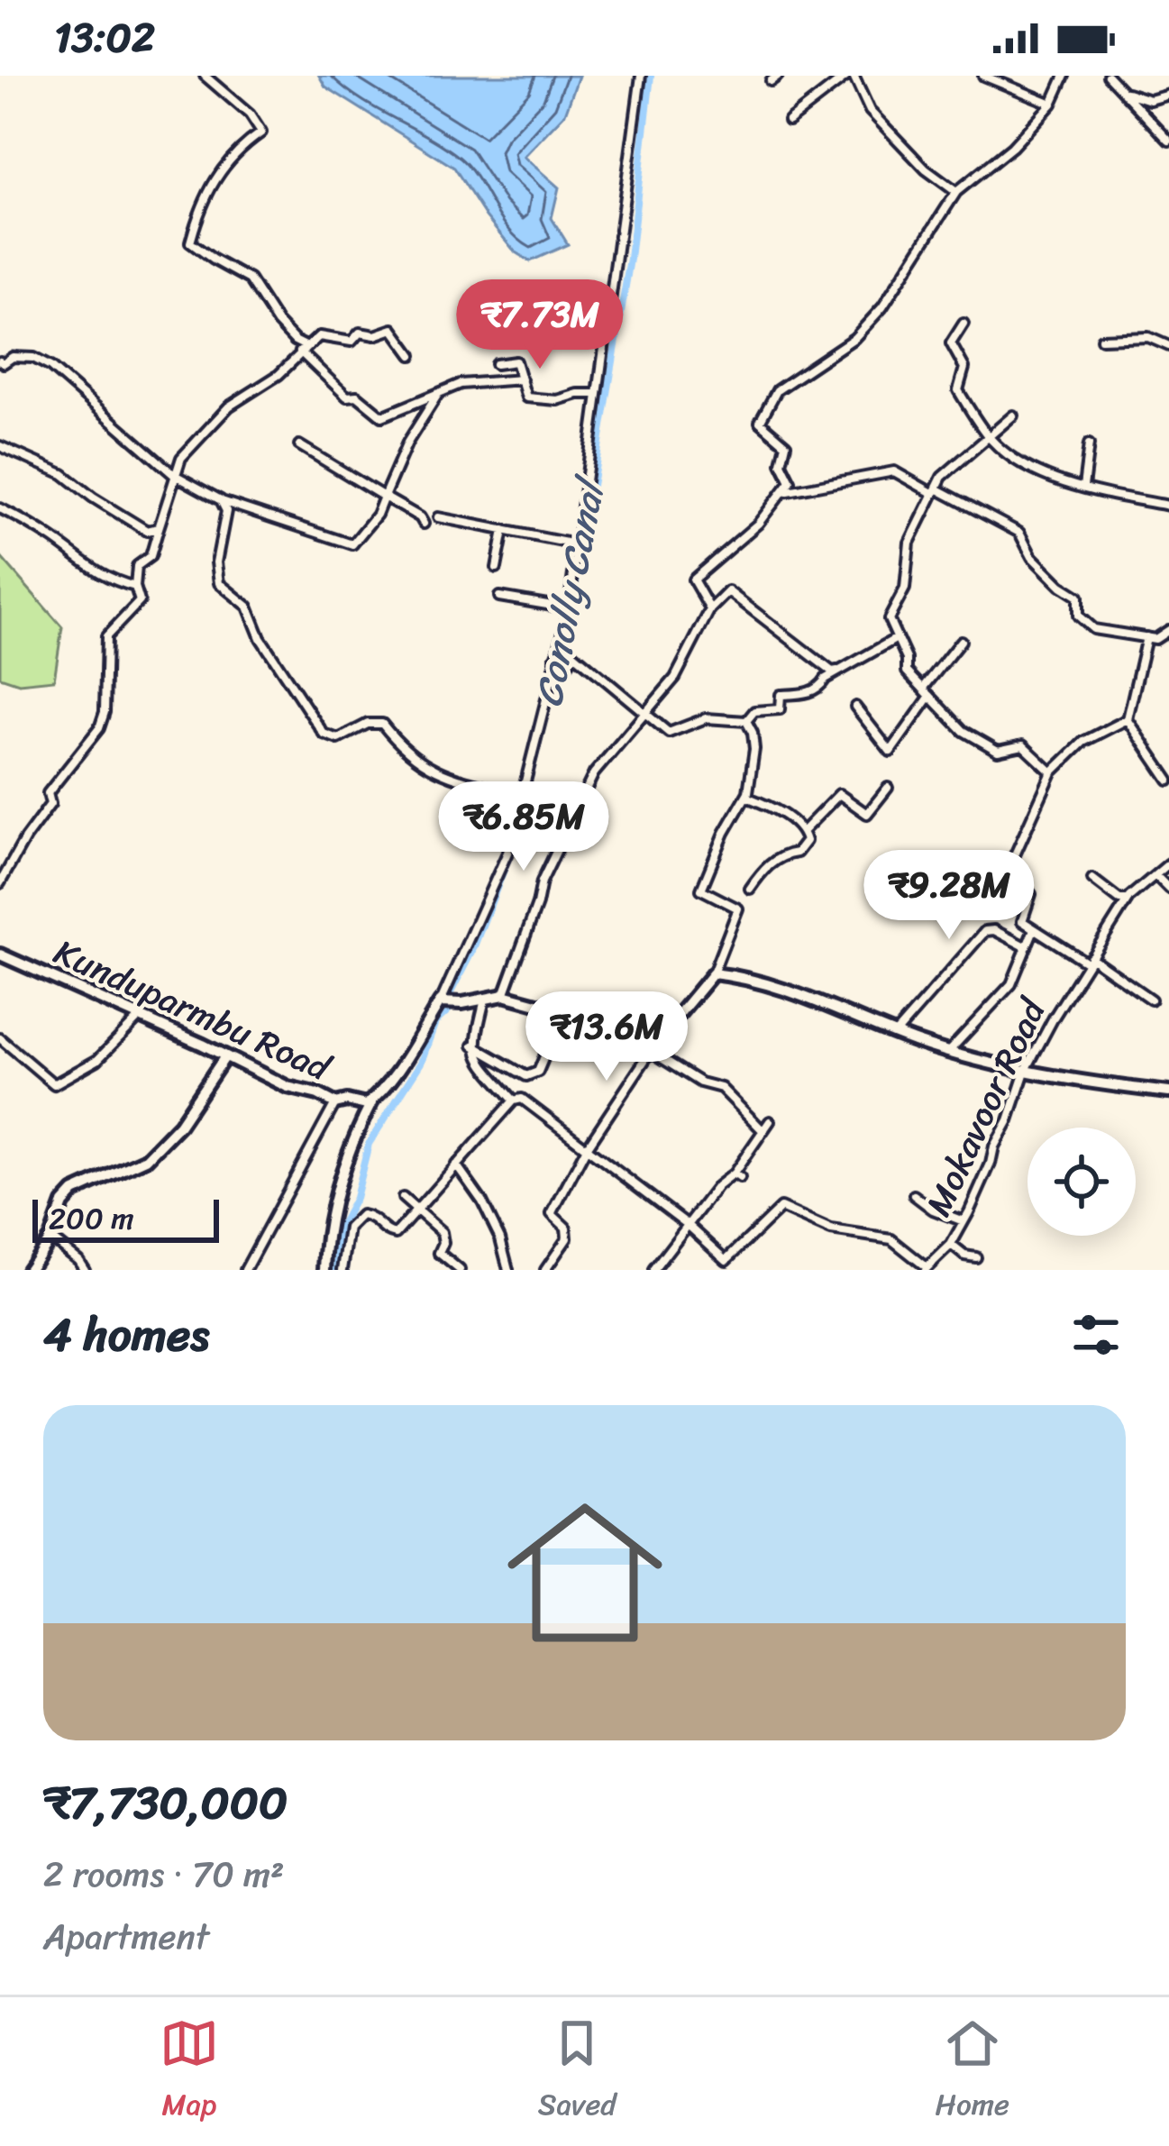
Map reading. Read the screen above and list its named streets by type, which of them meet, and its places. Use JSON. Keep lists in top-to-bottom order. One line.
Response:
{"streets":{"main road":["Kunduparmbu Road"],"street":["Mokavoor Road"]},"water":["Conolly Canal"],"scale_bar":"200 m","page":{"status":"13:02","price":["₹7.73M","₹6.85M","₹9.28M","₹13.6M"],"scale":"200 m","heading":"4 homes","list":[{"name":"₹7,730,000","note":"2 rooms · 70 m² · Apartment"}],"tabs":["Map","Saved","Home"]}}
